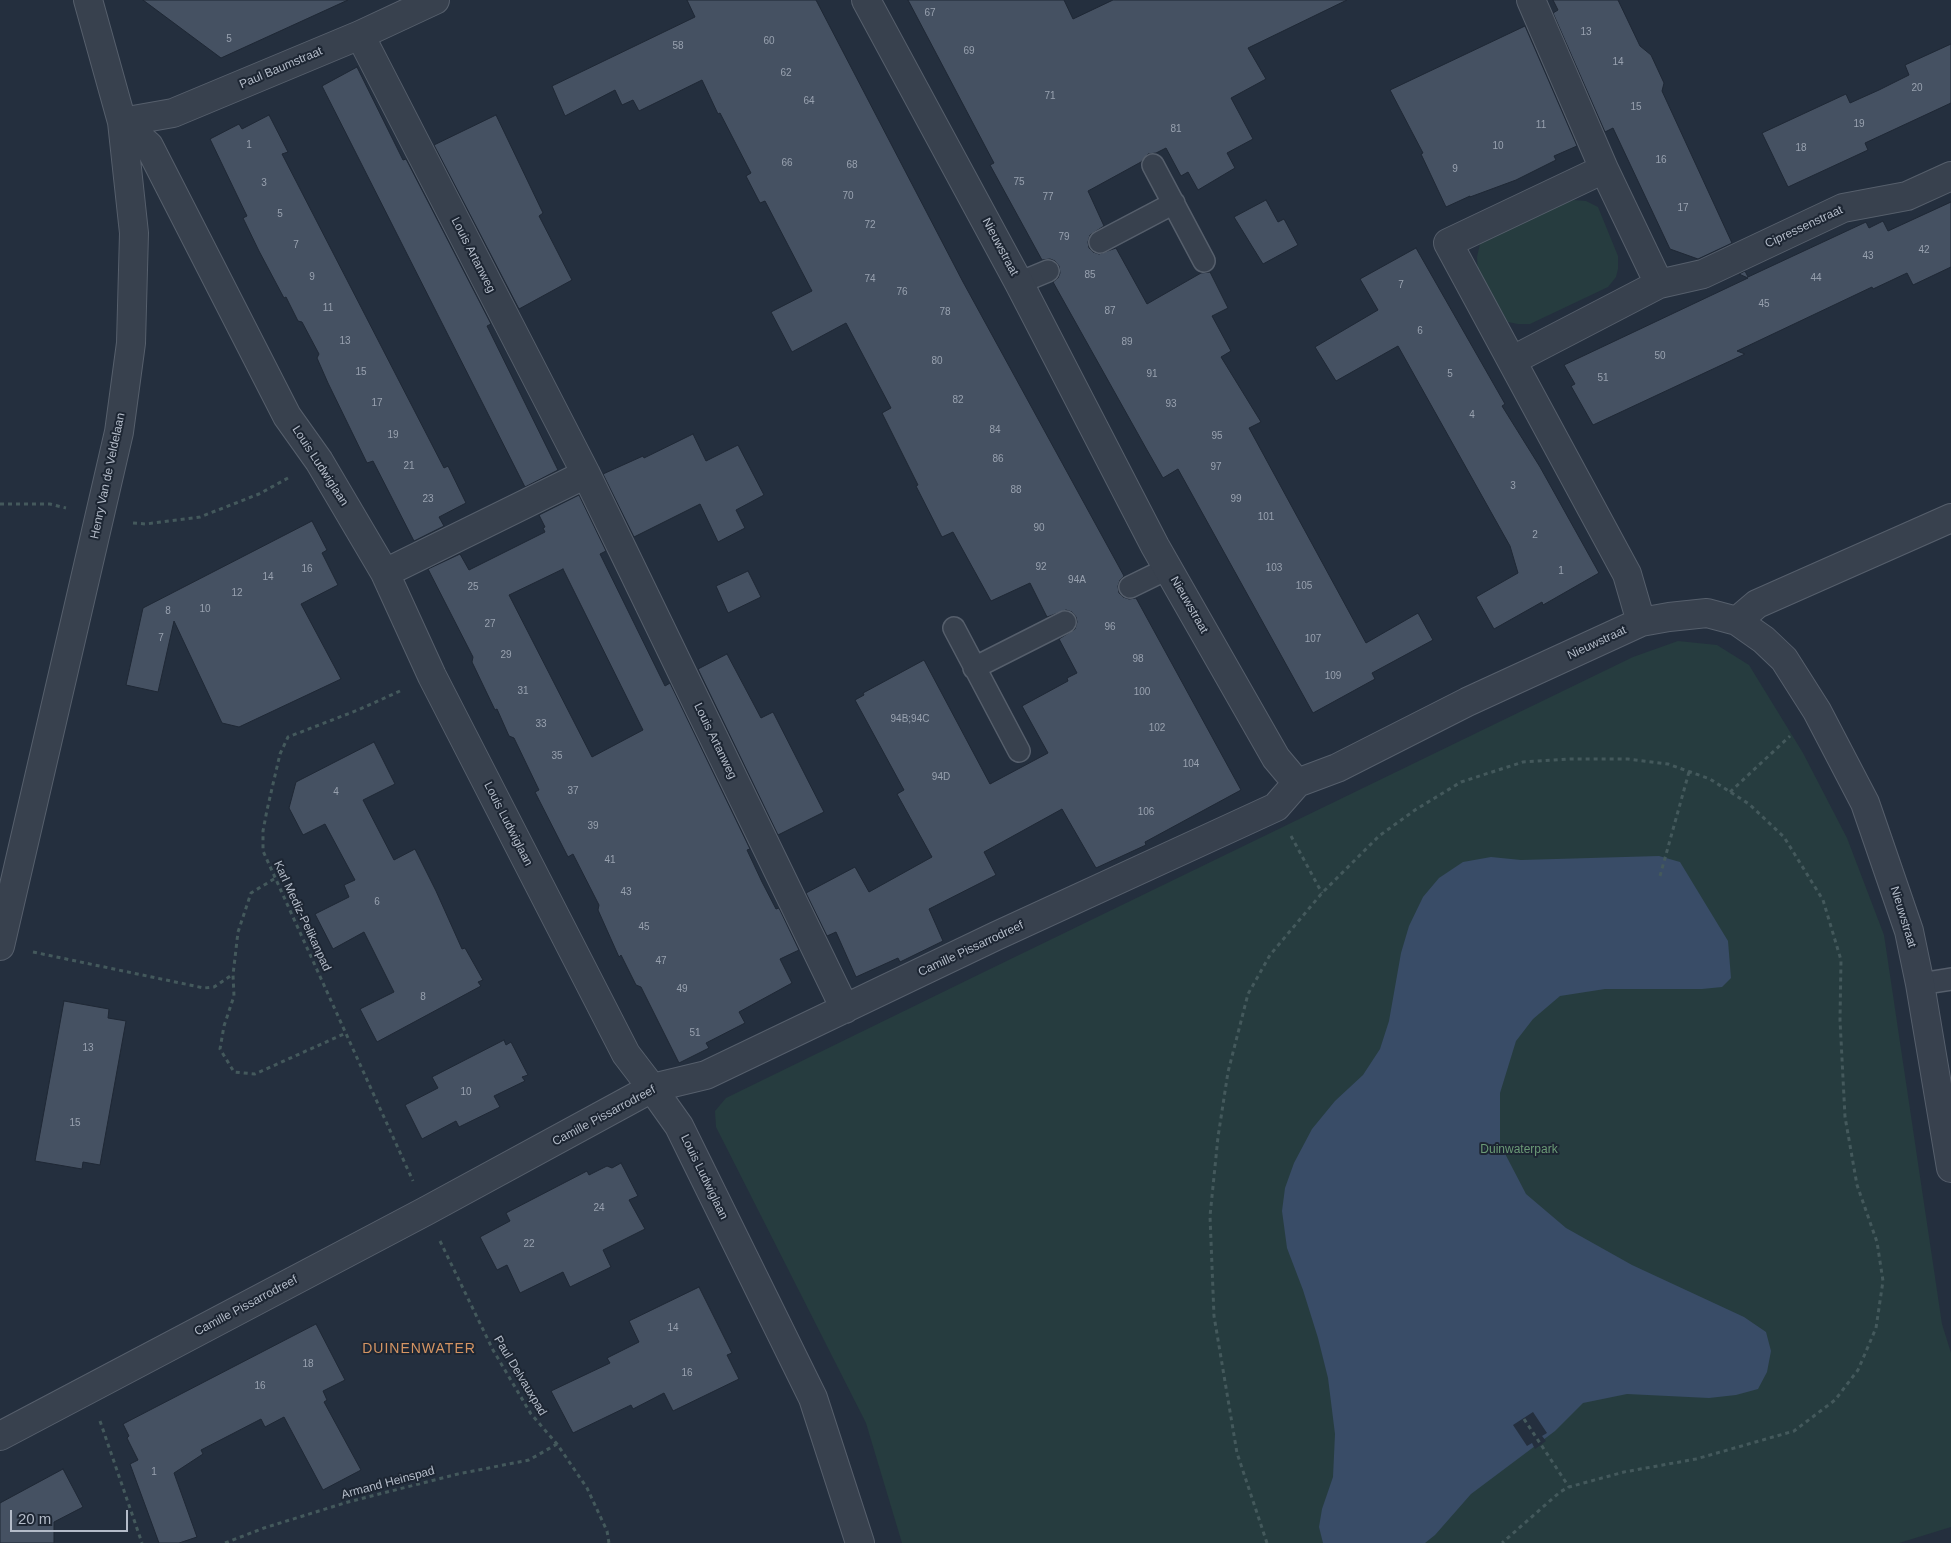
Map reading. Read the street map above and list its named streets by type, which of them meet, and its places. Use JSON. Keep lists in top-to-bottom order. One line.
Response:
{"streets":{"street":["Paul Baumstraat","Cipressenstraat","Nieuwstraat","Louis Artanweg","Louis Ludwiglaan","Henry Van de Veldelaan","Camille Pissarrodreef"],"path":["Karl Mediz-Pelikanpad","Paul Delvauxpad","Armand Heinspad"]},"crossings":[["Paul Baumstraat","Louis Artanweg"],["Paul Baumstraat","Louis Ludwiglaan"],["Paul Baumstraat","Henry Van de Veldelaan"],["Nieuwstraat","Camille Pissarrodreef"],["Louis Artanweg","Camille Pissarrodreef"],["Louis Ludwiglaan","Henry Van de Veldelaan"],["Louis Ludwiglaan","Karl Mediz-Pelikanpad"],["Louis Ludwiglaan","Camille Pissarrodreef"],["Karl Mediz-Pelikanpad","Camille Pissarrodreef"],["Karl Mediz-Pelikanpad","Paul Delvauxpad"],["Camille Pissarrodreef","Paul Delvauxpad"],["Paul Delvauxpad","Armand Heinspad"]],"districts":["DUINENWATER"],"parks":["Duinwaterpark"],"house_numbers":["67","13","5","60","58","69","14","62","20","71","64","15","19","11","81","1","10","18","16","66","68","9","75","3","70","77","17","5","72","79","7","42","43","85","9","44","74","7","76","45","11","87","78","6","13","89","50","80","15","91","5","51","82","17","93","4","84","19","95","86","21","97","3","88","23","99","101","90","2","92","103","16","1","14","94A","105","25","12","10","8","27","96","7","107","29","98","109","31","100","94B;94C","33","102","35","104","94D","37","4","106","39","41","43","6","45","47","49","8","51","13","10","15","24","22","14","18","16","16","1"],"scale_bar":"20 m"}
